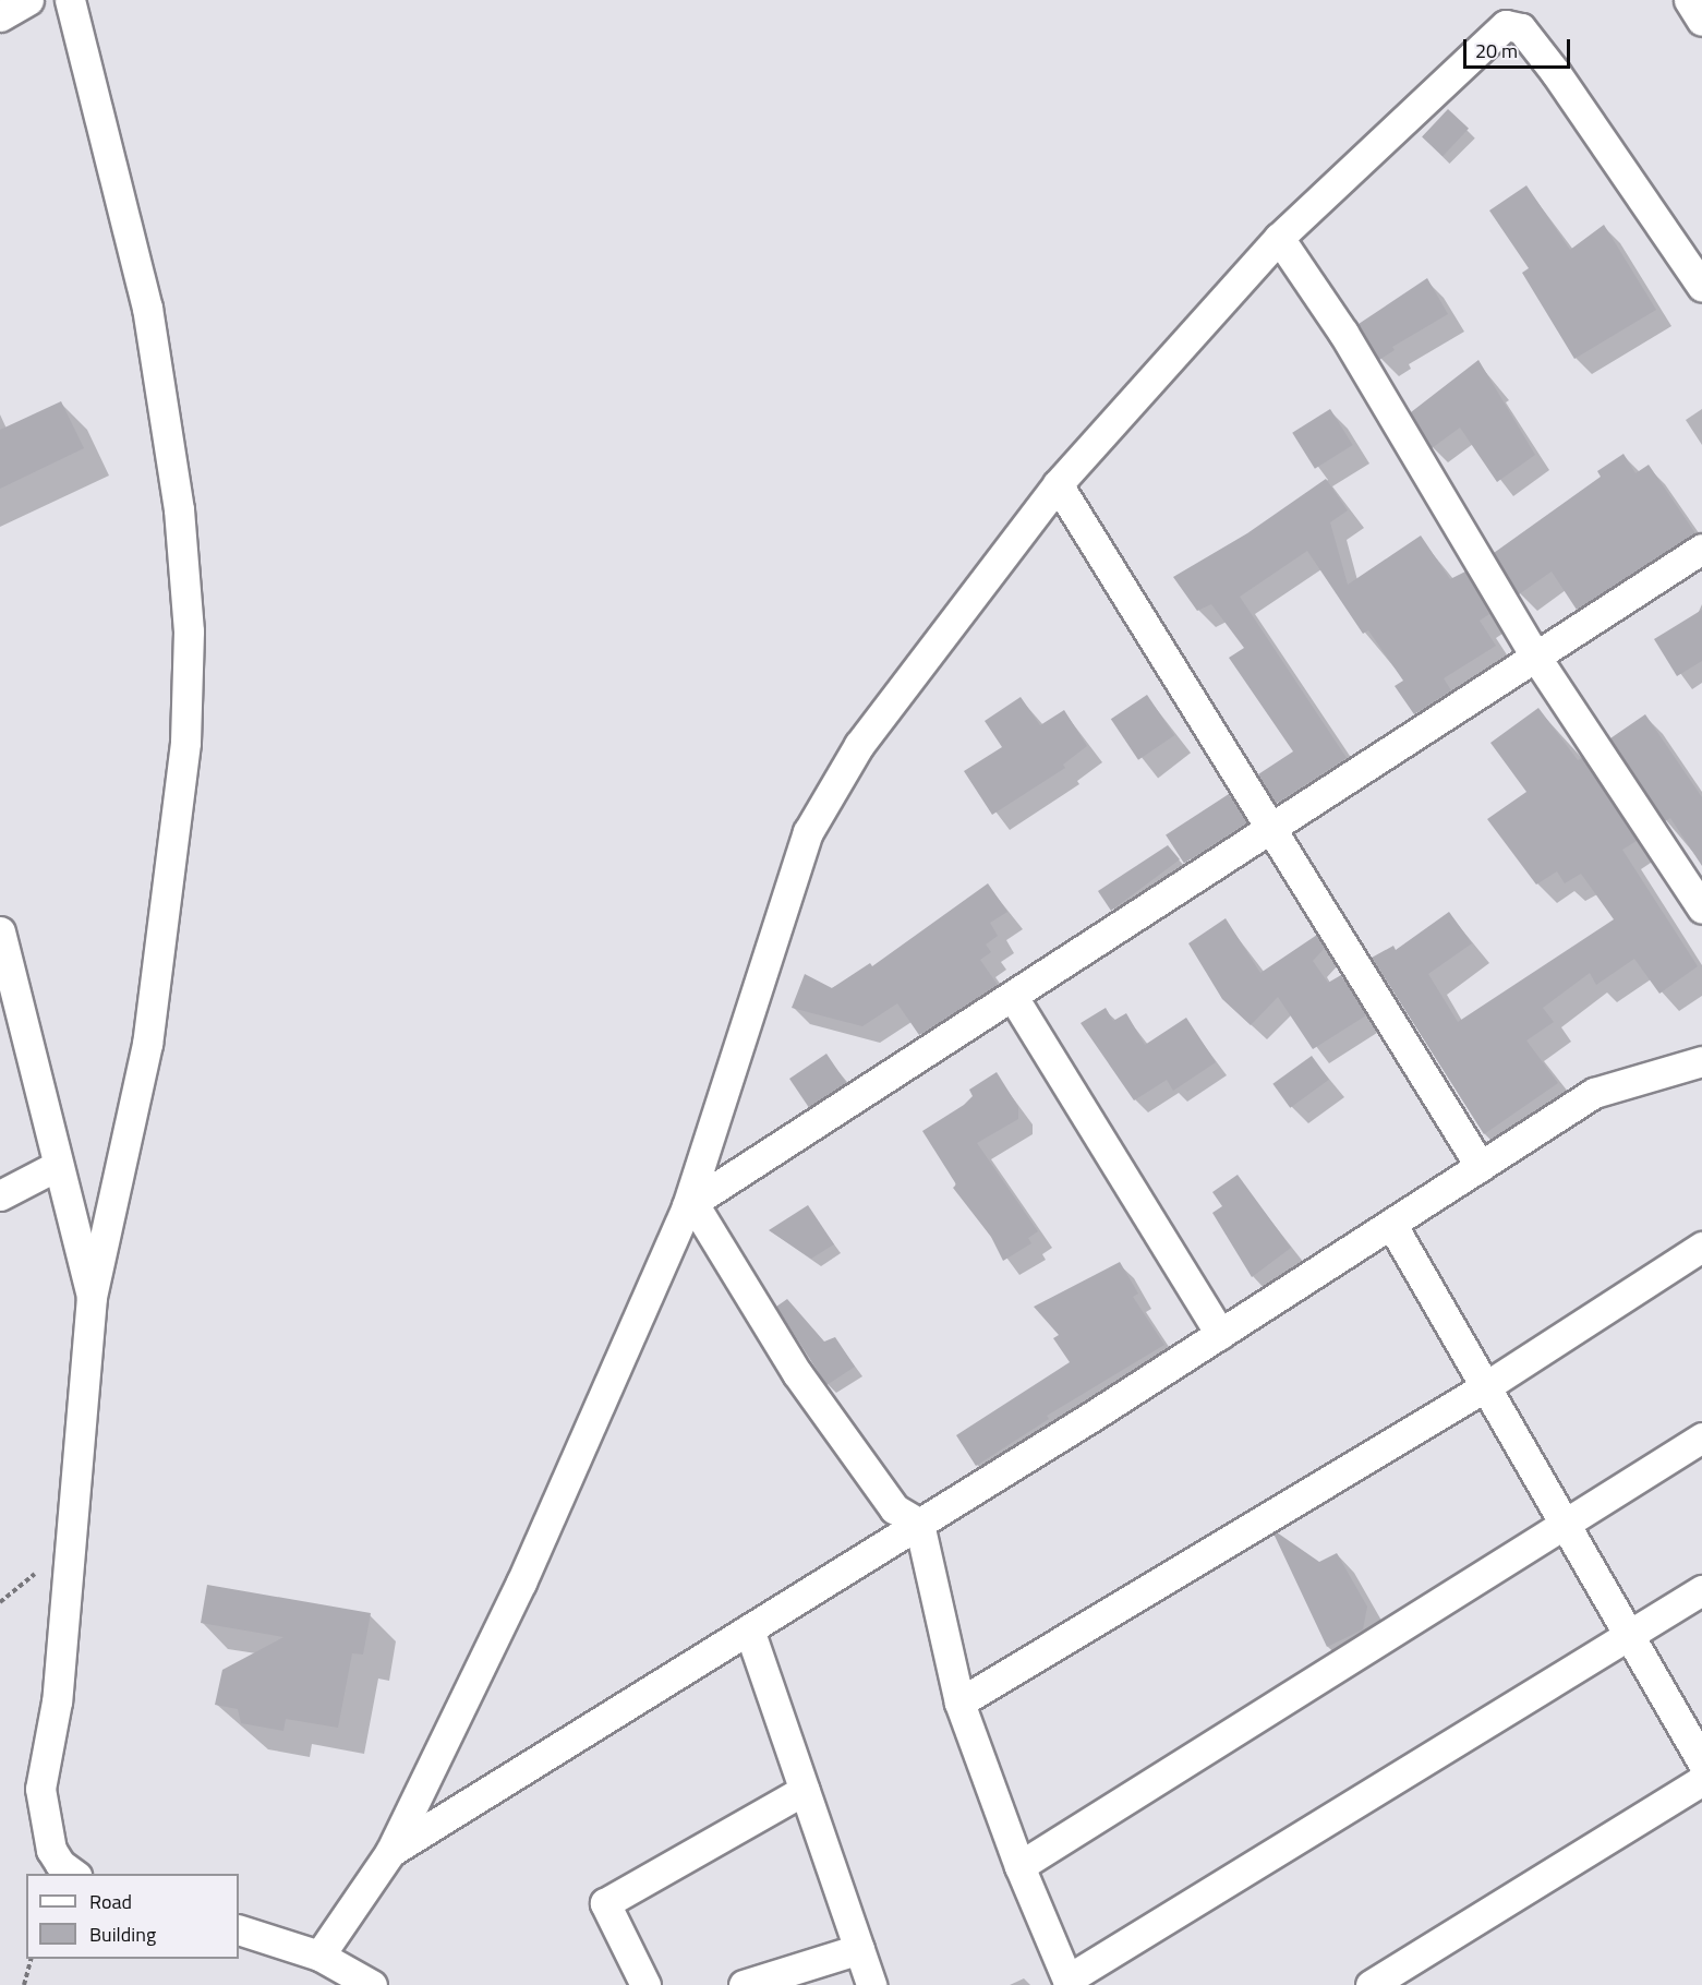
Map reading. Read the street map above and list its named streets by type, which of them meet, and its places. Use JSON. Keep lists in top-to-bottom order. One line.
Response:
{"legend":["Road","Building"],"scale_bar":"20 m"}
